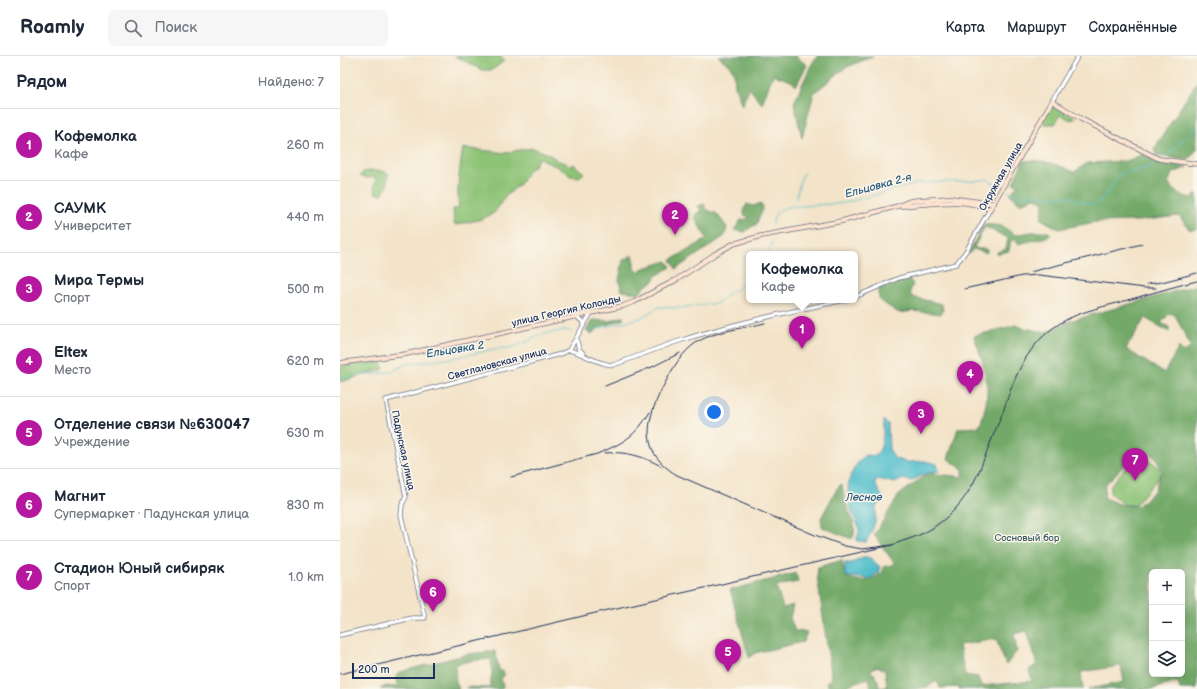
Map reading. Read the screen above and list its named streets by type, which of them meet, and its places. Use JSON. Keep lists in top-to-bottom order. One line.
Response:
{"streets":{"main road":["Окружная улица","улица Георгия Колонды"],"street":["Светлановская улица","Падунская улица"]},"crossings":[["Окружная улица","улица Георгия Колонды"],["Светлановская улица","Падунская улица"]],"water":["Ельцовка 2-я","Ельцовка 2","Лесное"],"parks":["Сосновый бор"],"scale_bar":"200 m","page":{"header":"Roamly","search":"Поиск","nav":["Карта","Маршрут","Сохранённые"],"heading":["Рядом","Найдено: 7"],"list":[{"mark":"1","name":"Кофемолка","note":"Кафе","value":"260 m"},{"mark":"2","name":"САУМК","note":"Университет","value":"440 m"},{"mark":"3","name":"Мира Термы","note":"Спорт","value":"500 m"},{"mark":"4","name":"Eltex","note":"Место","value":"620 m"},{"mark":"5","name":"Отделение связи №630047","note":"Учреждение","value":"630 m"},{"mark":"6","name":"Магнит","note":"Супермаркет · Падунская улица","value":"830 m"},{"mark":"7","name":"Стадион Юный сибиряк","note":"Спорт","value":"1.0 km"}],"pins":["2","1","4","3","7","6","5"],"popup":["Кофемолка","Кафе"],"map_buttons":["+","−"],"scale":"200 m"}}
